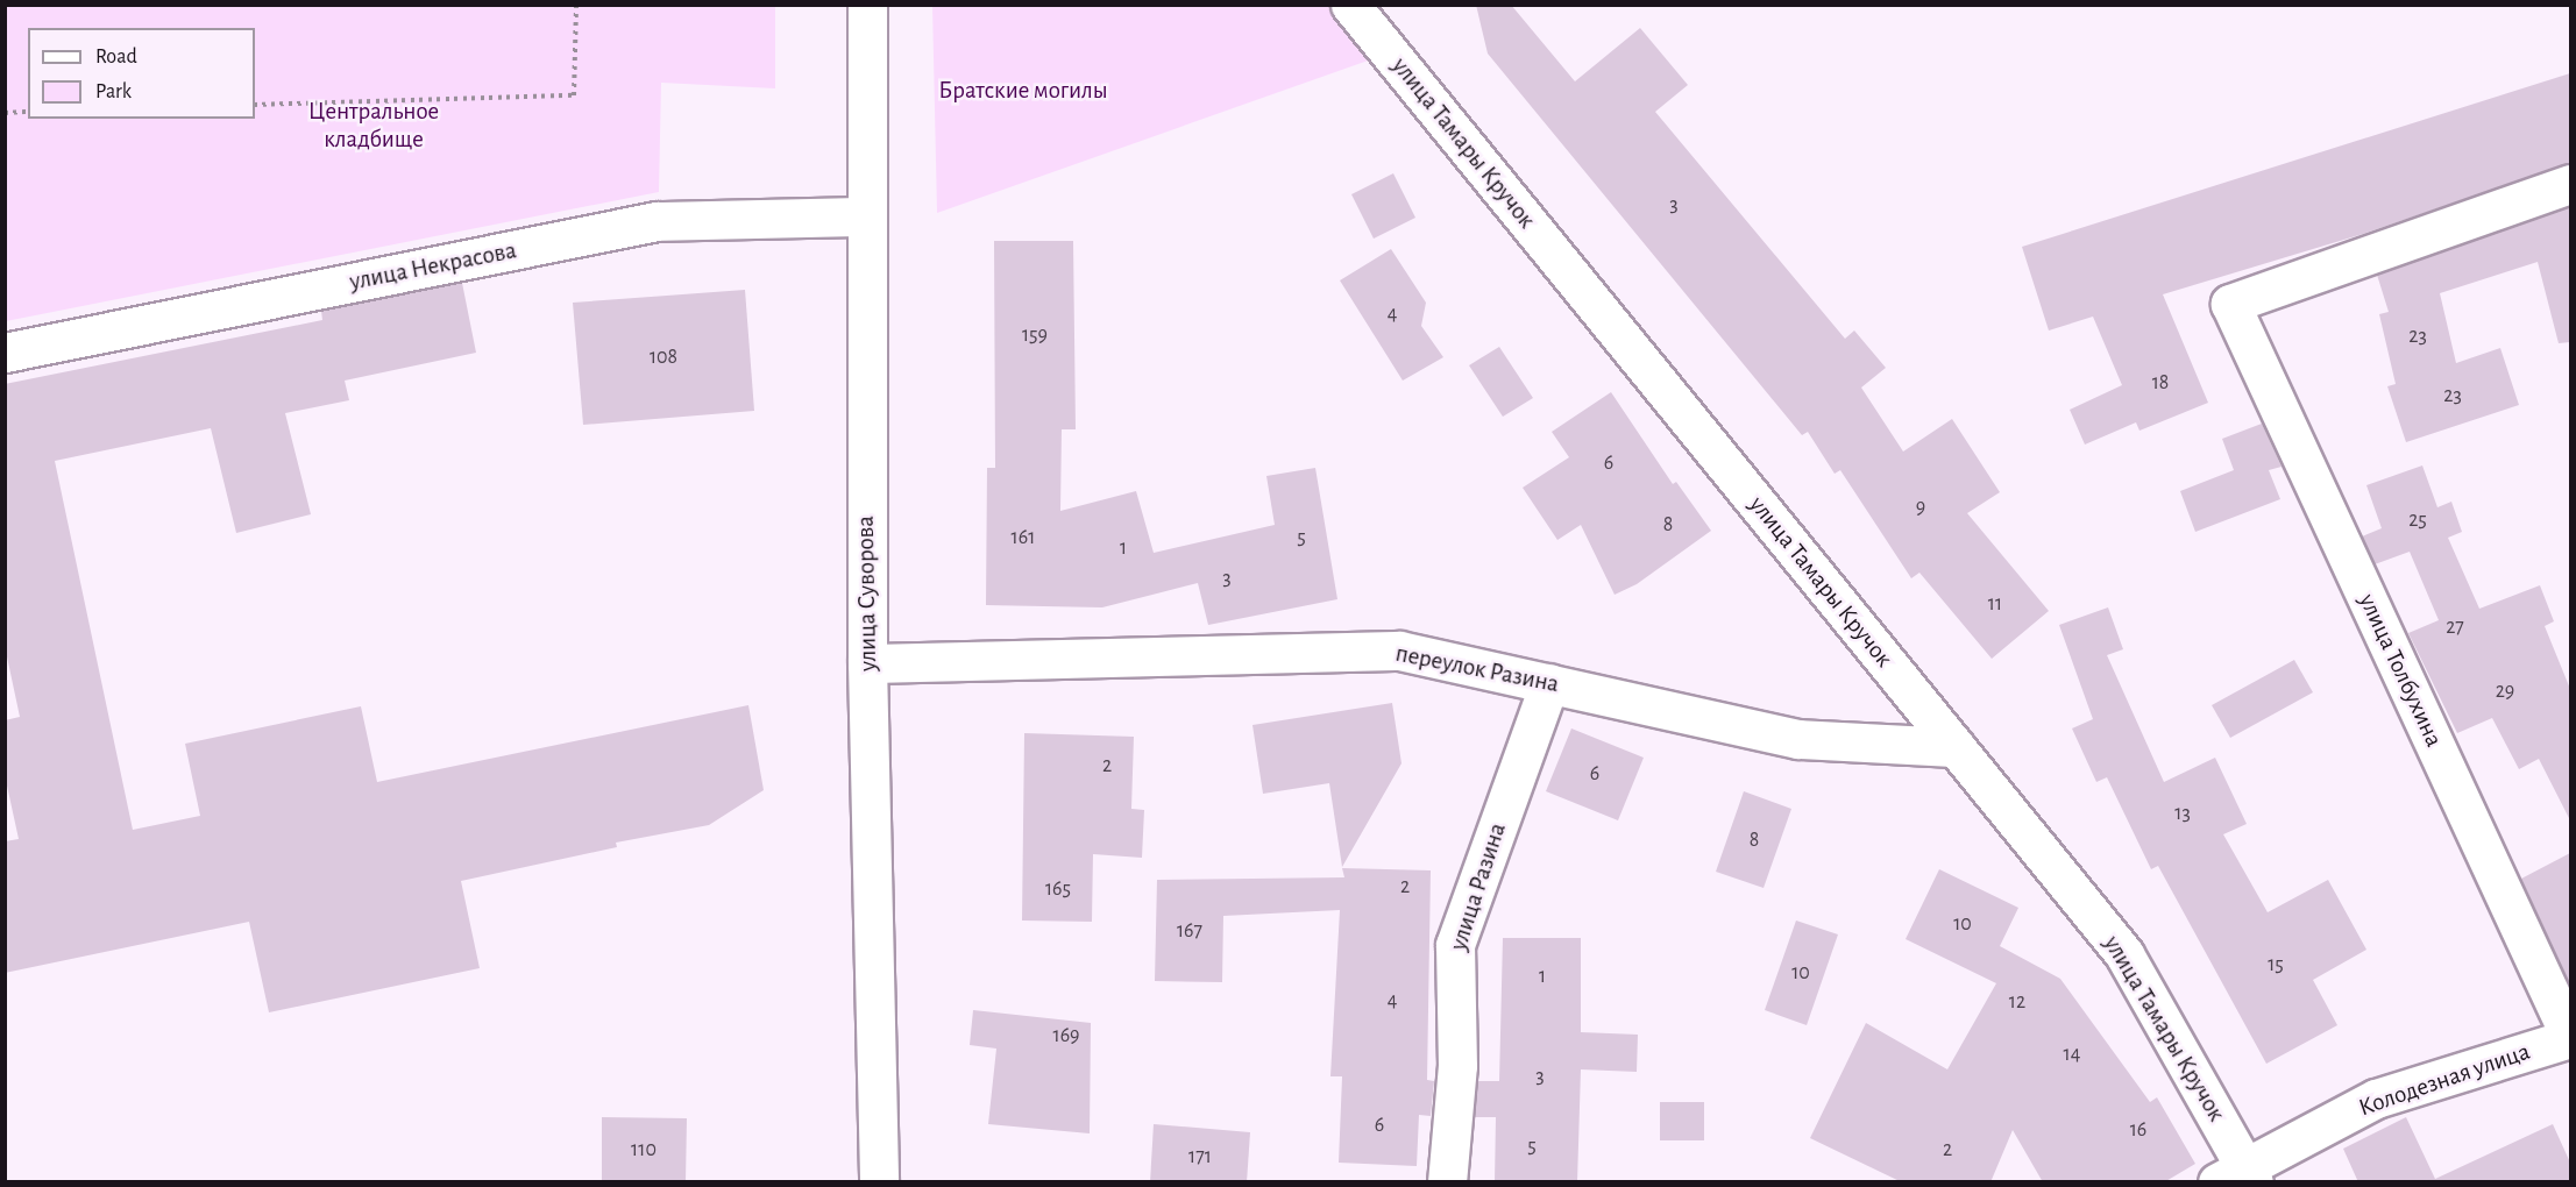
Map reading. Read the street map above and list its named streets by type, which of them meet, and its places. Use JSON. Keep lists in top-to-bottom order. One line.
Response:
{"streets":{"street":["улица Тамары Кручок","улица Некрасова","улица Суворова","переулок Разина","улица Толбухина","улица Разина","Колодезная улица"]},"crossings":[["улица Тамары Кручок","переулок Разина"],["улица Тамары Кручок","Колодезная улица"],["улица Некрасова","улица Суворова"],["улица Суворова","переулок Разина"],["переулок Разина","улица Разина"],["улица Толбухина","Колодезная улица"]],"parks":["Братские могилы","Центральное кладбище"],"house_numbers":["3","4","159","23","108","18","23","6","9","25","8","161","5","1","3","11","27","29","2","6","13","8","2","165","10","167","15","10","1","4","12","169","14","3","6","16","5","110","2","171"],"legend":["Road","Park"]}
